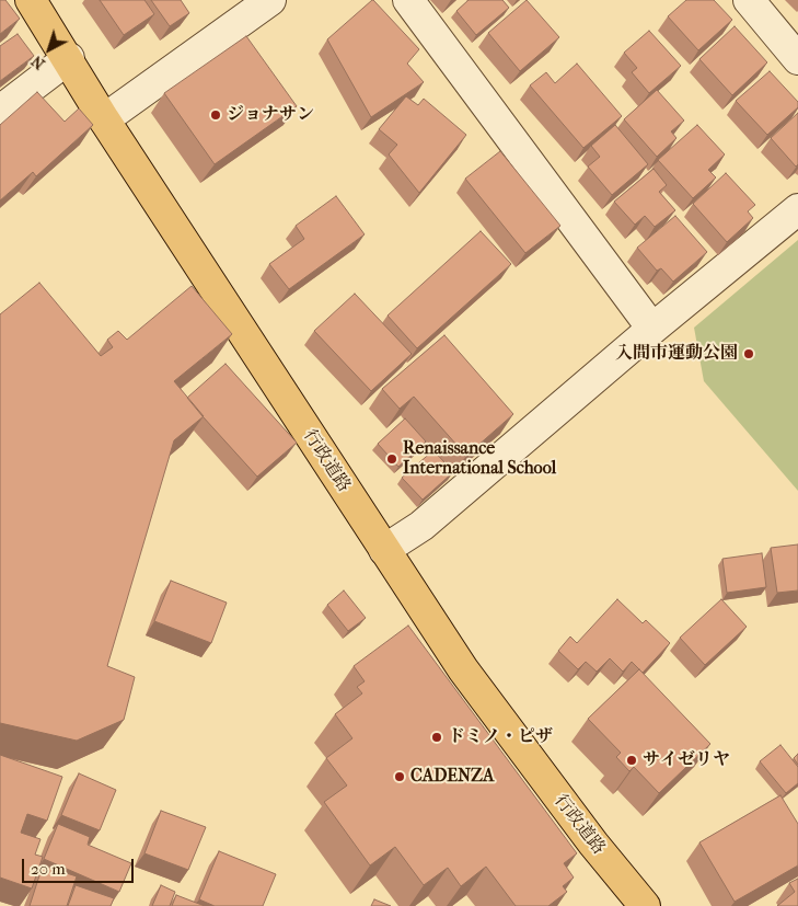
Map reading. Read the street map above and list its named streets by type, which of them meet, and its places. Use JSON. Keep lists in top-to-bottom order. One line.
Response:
{"streets":{"highway":["行政道路"]},"places":["ジョナサン","入間市運動公園","Renaissance International School","ドミノ・ピザ","サイゼリヤ","CADENZA"],"scale_bar":"20 m","north":"bottom left"}
